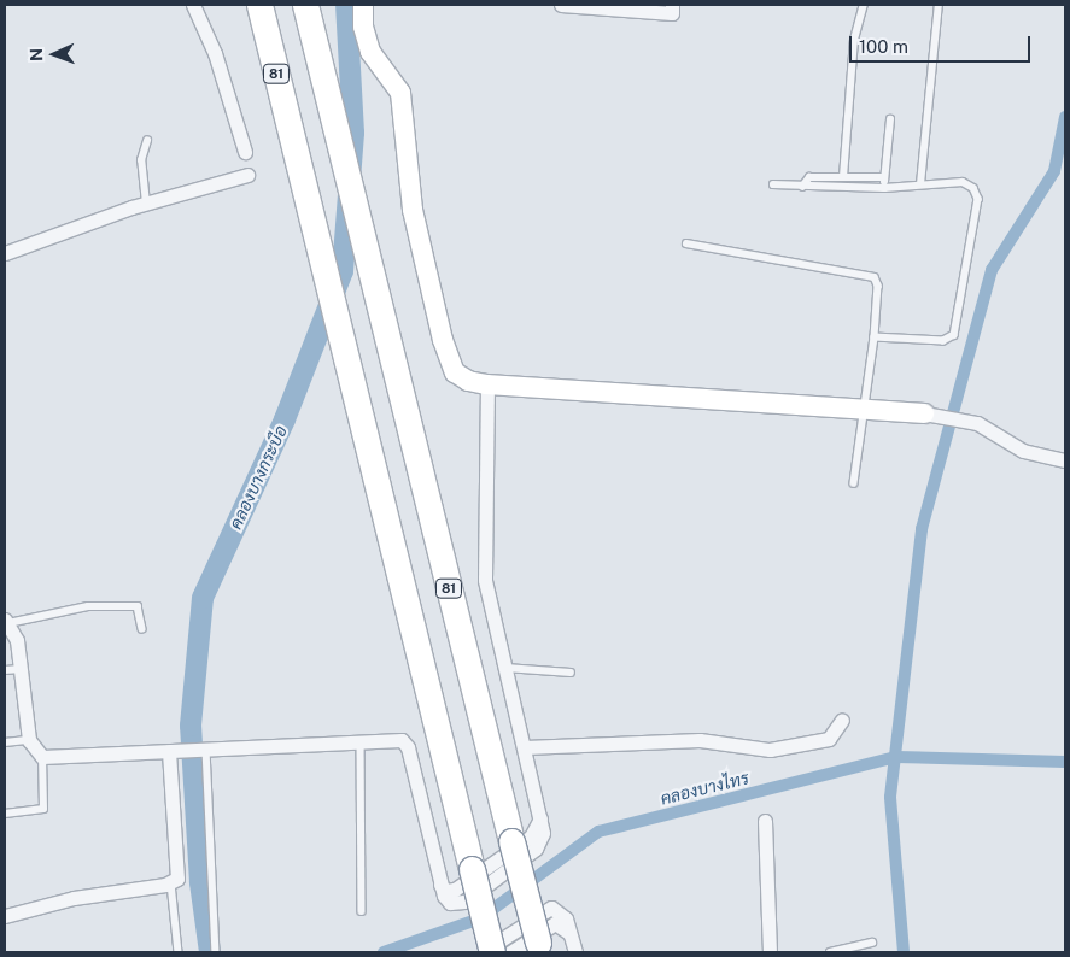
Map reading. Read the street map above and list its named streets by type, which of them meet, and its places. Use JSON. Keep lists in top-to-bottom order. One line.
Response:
{"streets":{"highway":["81"]},"water":["คลองบางกระบือ","คลองบางไทร"],"scale_bar":"100 m","north":"left"}
